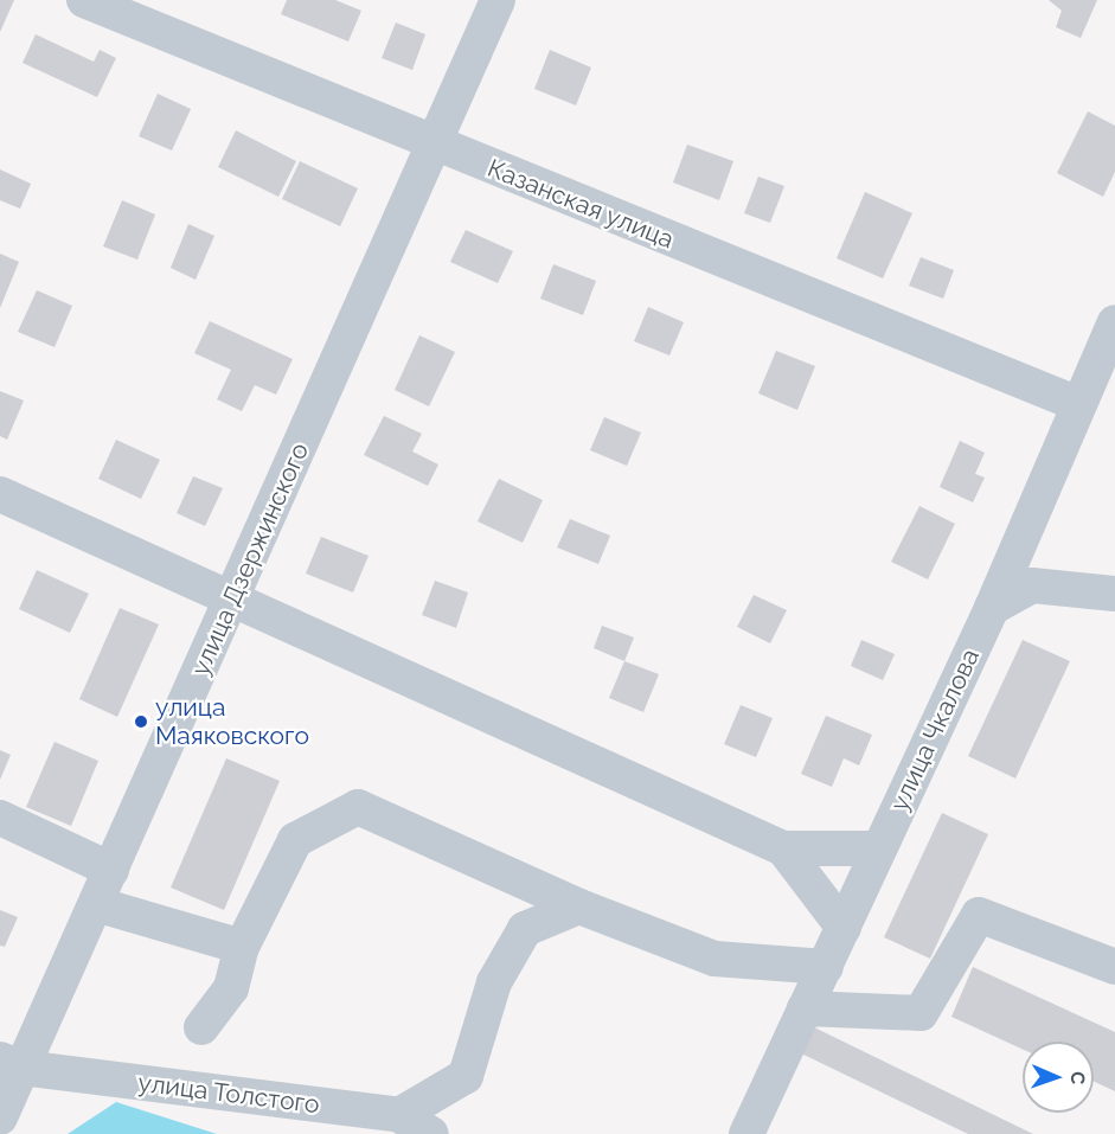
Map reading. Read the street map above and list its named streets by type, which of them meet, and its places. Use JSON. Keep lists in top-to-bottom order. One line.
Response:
{"streets":{"street":["Казанская улица","улица Дзержинского","улица Чкалова","улица Толстого"]},"crossings":[["Казанская улица","улица Дзержинского"],["Казанская улица","улица Чкалова"],["улица Дзержинского","улица Толстого"]],"places":["улица Маяковского"],"north":"right"}
